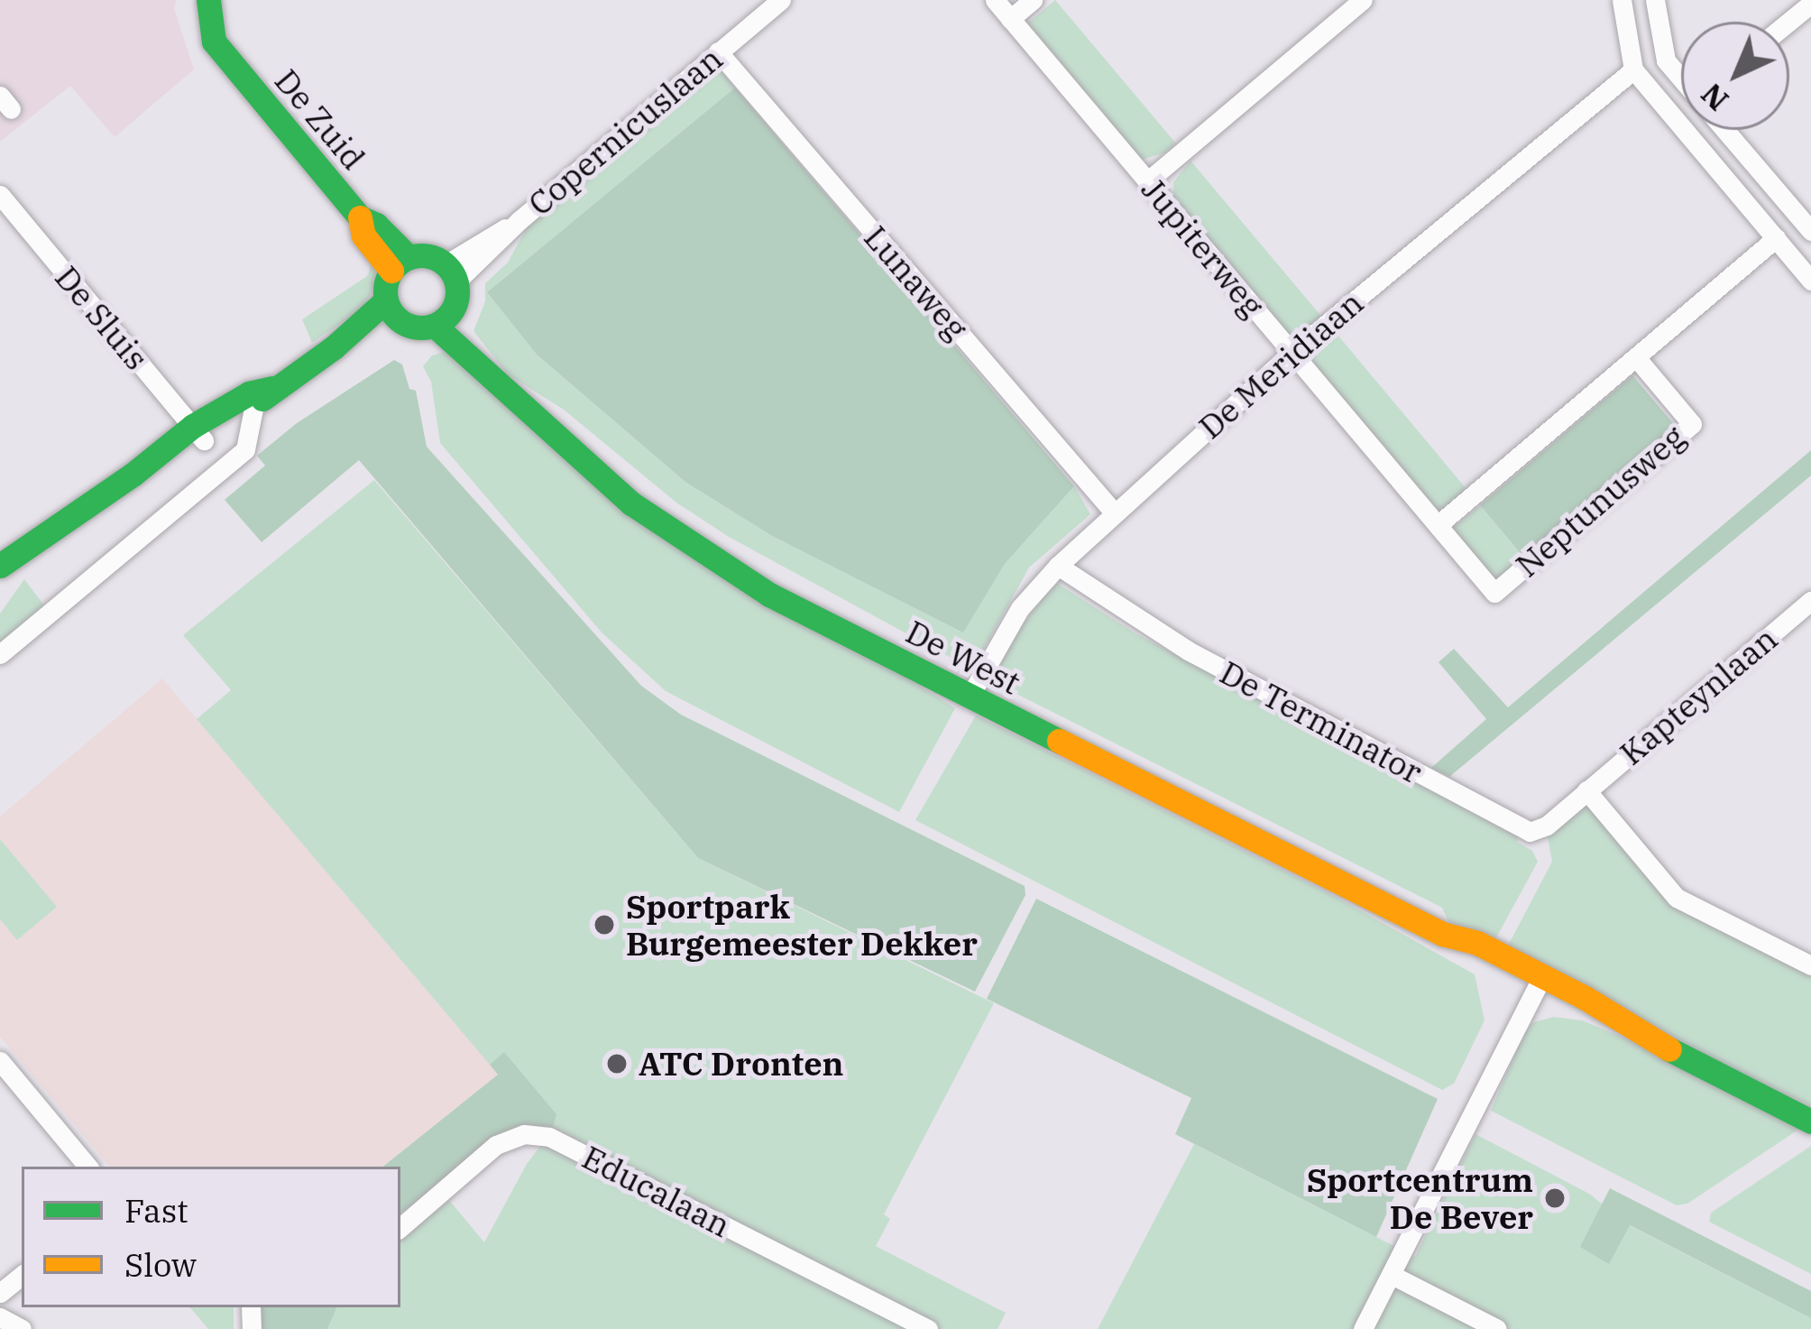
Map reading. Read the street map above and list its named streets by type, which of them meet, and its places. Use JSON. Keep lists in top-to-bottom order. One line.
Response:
{"streets":{"main road":["De Zuid","De West"],"street":["Copernicuslaan","Jupiterweg","Lunaweg","De Sluis","De Meridiaan","Neptunusweg","Kapteynlaan","De Terminator","Educalaan"]},"crossings":[["De Zuid","Copernicuslaan"],["De Zuid","De West"],["Copernicuslaan","Lunaweg"],["Copernicuslaan","De West"],["Jupiterweg","De Meridiaan"],["Jupiterweg","Neptunusweg"],["Lunaweg","De Meridiaan"],["De Meridiaan","De West"],["De Meridiaan","De Terminator"],["Kapteynlaan","De Terminator"]],"places":["Sportpark Burgemeester Dekker","ATC Dronten","Sportcentrum De Bever"],"legend":["Fast","Slow"],"north":"bottom left"}
